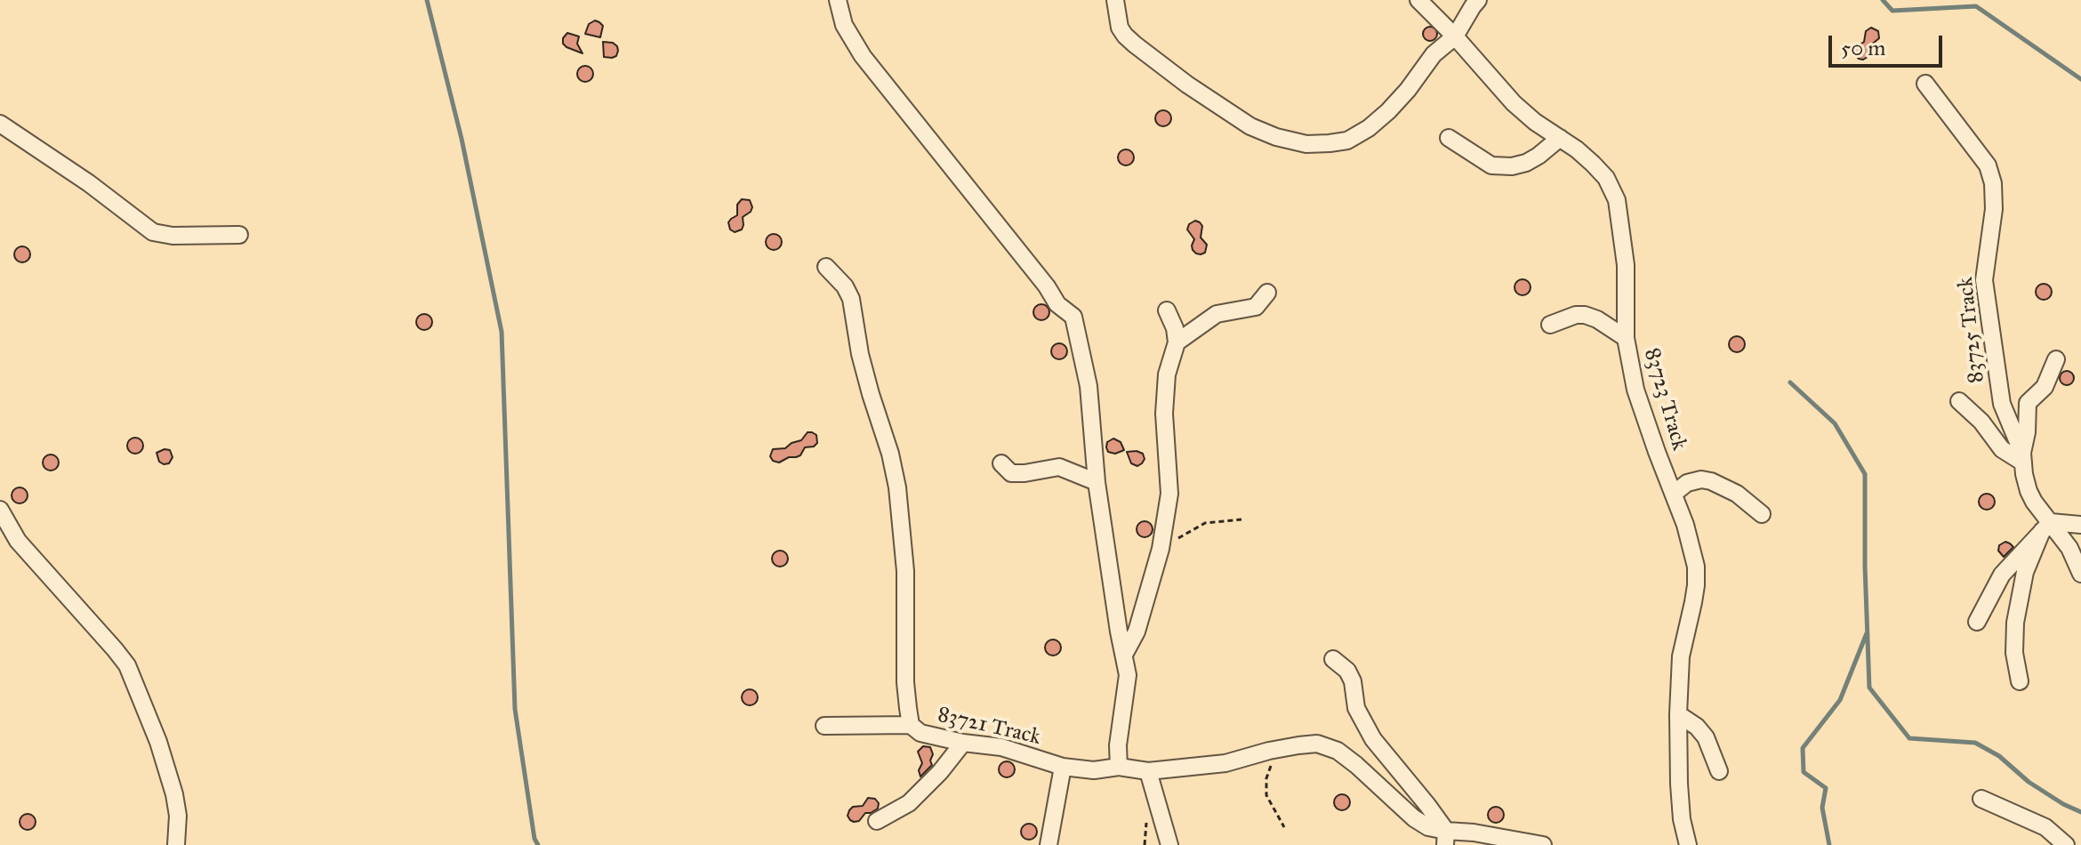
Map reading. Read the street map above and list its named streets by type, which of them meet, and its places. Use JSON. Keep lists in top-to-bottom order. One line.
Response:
{"streets":{"street":["83725 Track","83723 Track","83721 Track"]},"scale_bar":"50 m"}
